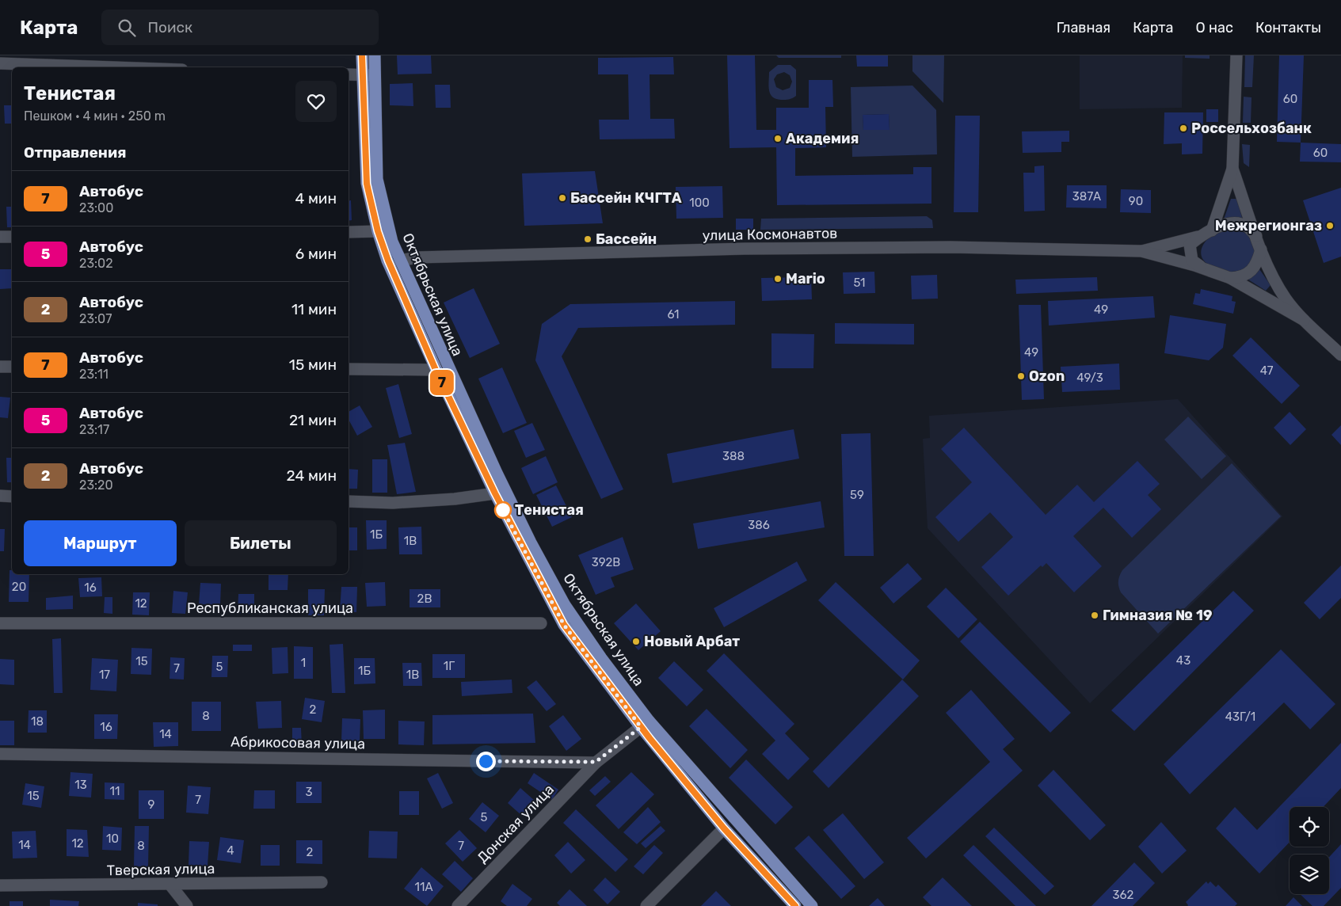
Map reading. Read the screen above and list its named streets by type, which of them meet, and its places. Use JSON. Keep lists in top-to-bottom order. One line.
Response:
{"streets":{"main road":["Октябрьская улица"],"street":["улица Космонавтов","Республиканская улица","Абрикосовая улица","Донская улица","Тверская улица"]},"crossings":[["улица Космонавтов","Октябрьская улица"],["Октябрьская улица","Донская улица"],["Абрикосовая улица","Донская улица"]],"places":["Россельхозбанк","Академия","Бассейн КЧГТА","Межрегионгаз","Бассейн","Mario","Ozon","Тенистая","Гимназия № 19","Новый Арбат"],"lines":["bus line 7"],"house_numbers":["60","60","387А","90","100","51","49","61","49","47","49/3","388","59","386","1Б","1В","392В","20","16","2В","12","43","15","1","1Г","5","7","1Б","17","1В","2","8","43Г/1","18","16","14","13","11","3","15","7","9","5","10","12","14","8","7","4","2","11А","362"],"page":{"header":"Карта","search":"Поиск","nav":["Главная","Карта","О нас","Контакты"],"on_map":"7","heading":[["Тенистая","Пешком · 4 мин · 250 m"],"Отправления"],"list":[{"mark":"7","name":"Автобус","note":"23:00","value":"4 мин"},{"mark":"5","name":"Автобус","note":"23:02","value":"6 мин"},{"mark":"2","name":"Автобус","note":"23:07","value":"11 мин"},{"mark":"7","name":"Автобус","note":"23:11","value":"15 мин"},{"mark":"5","name":"Автобус","note":"23:17","value":"21 мин"},{"mark":"2","name":"Автобус","note":"23:20","value":"24 мин"}],"buttons":["Маршрут","Билеты"]}}
